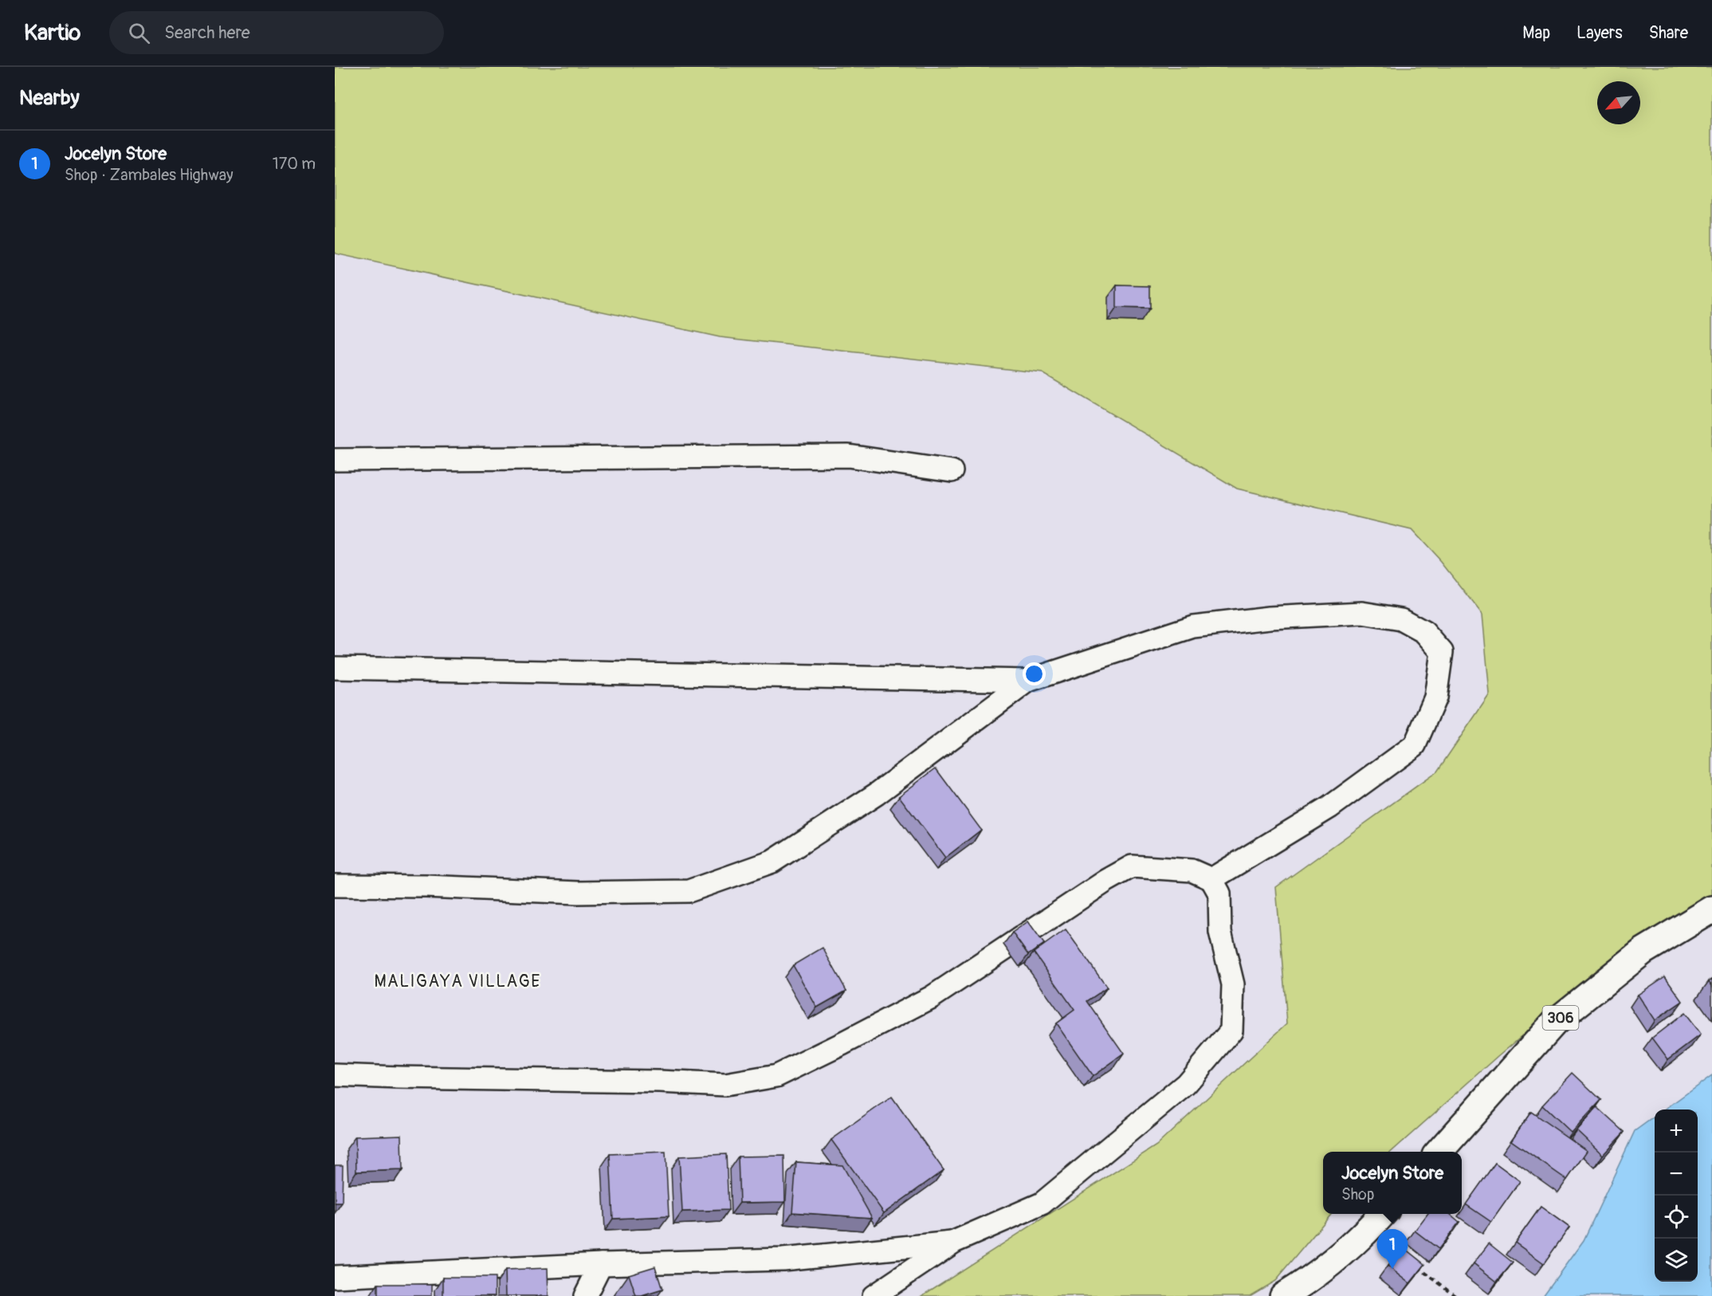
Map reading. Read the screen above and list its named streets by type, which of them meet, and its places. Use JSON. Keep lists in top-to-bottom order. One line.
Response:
{"streets":{"main road":["306"]},"districts":["MALIGAYA VILLAGE"],"north":"bottom left","page":{"header":"Kartio","search":"Search here","nav":["Map","Layers","Share"],"heading":"Nearby","list":[{"mark":"1","name":"Jocelyn Store","note":"Shop · Zambales Highway","value":"170 m"}],"map_buttons":["+","−"],"popup":["Jocelyn Store","Shop"],"pins":"1"}}
